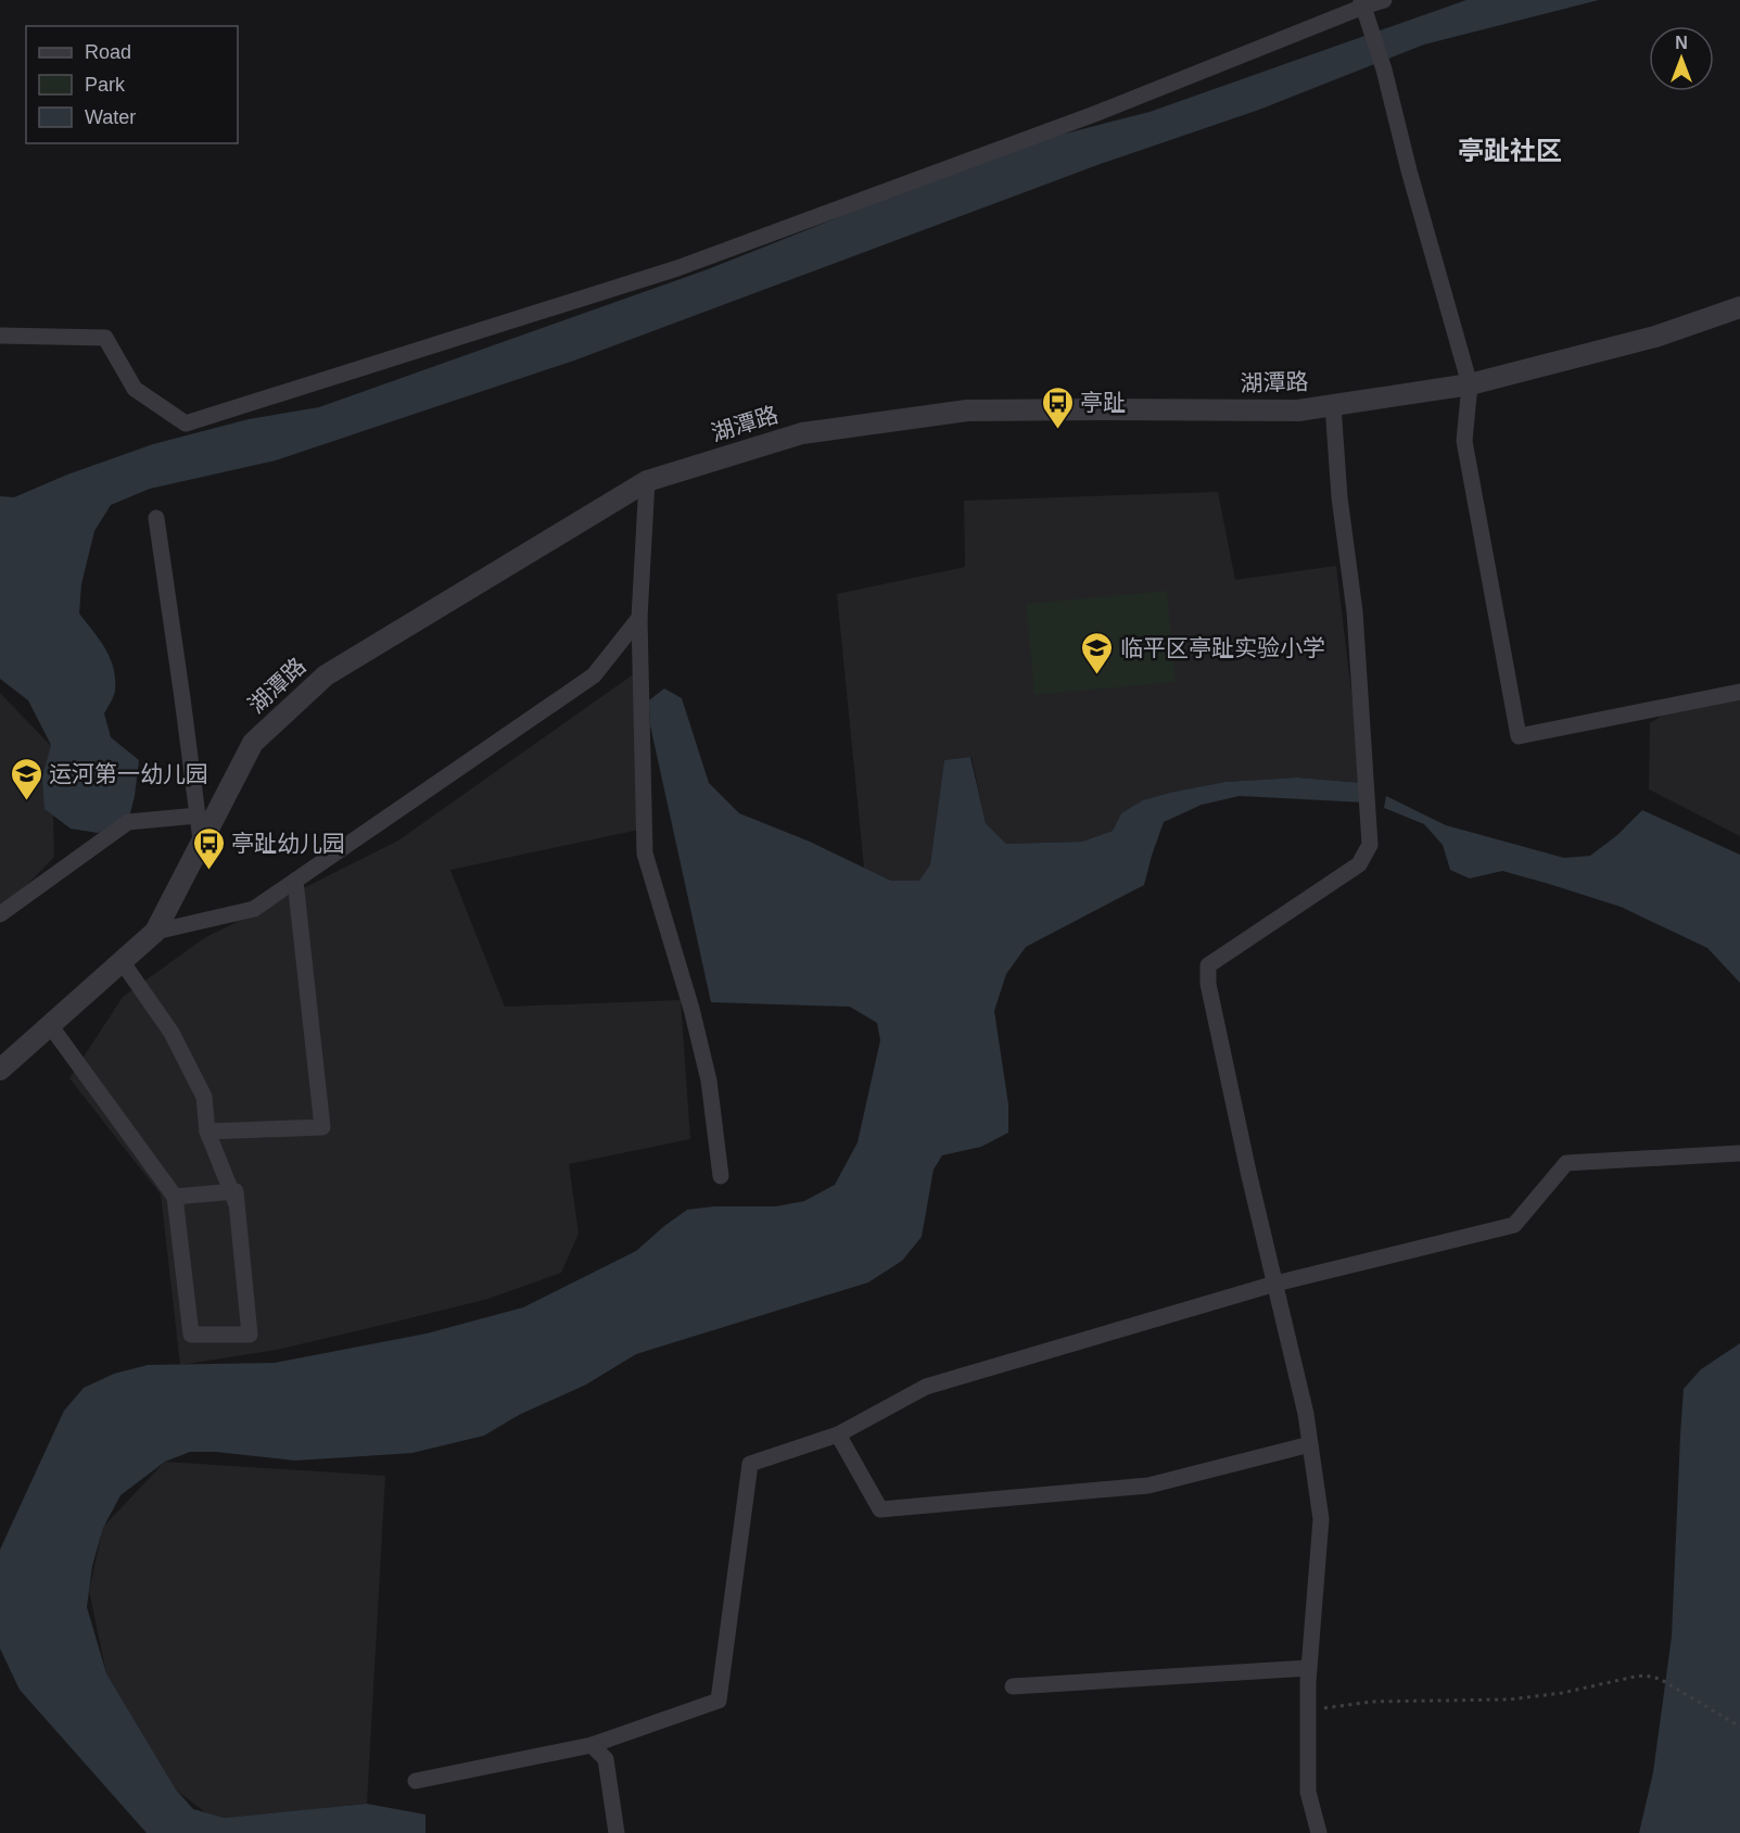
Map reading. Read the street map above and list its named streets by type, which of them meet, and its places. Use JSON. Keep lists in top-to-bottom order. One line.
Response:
{"streets":{"street":["湖潭路"]},"districts":["亭趾社区"],"places":{"bus stop":["亭趾","亭趾幼儿园"],"school or university":["临平区亭趾实验小学","运河第一幼儿园"]},"legend":["Road","Park","Water"],"north":"top"}
